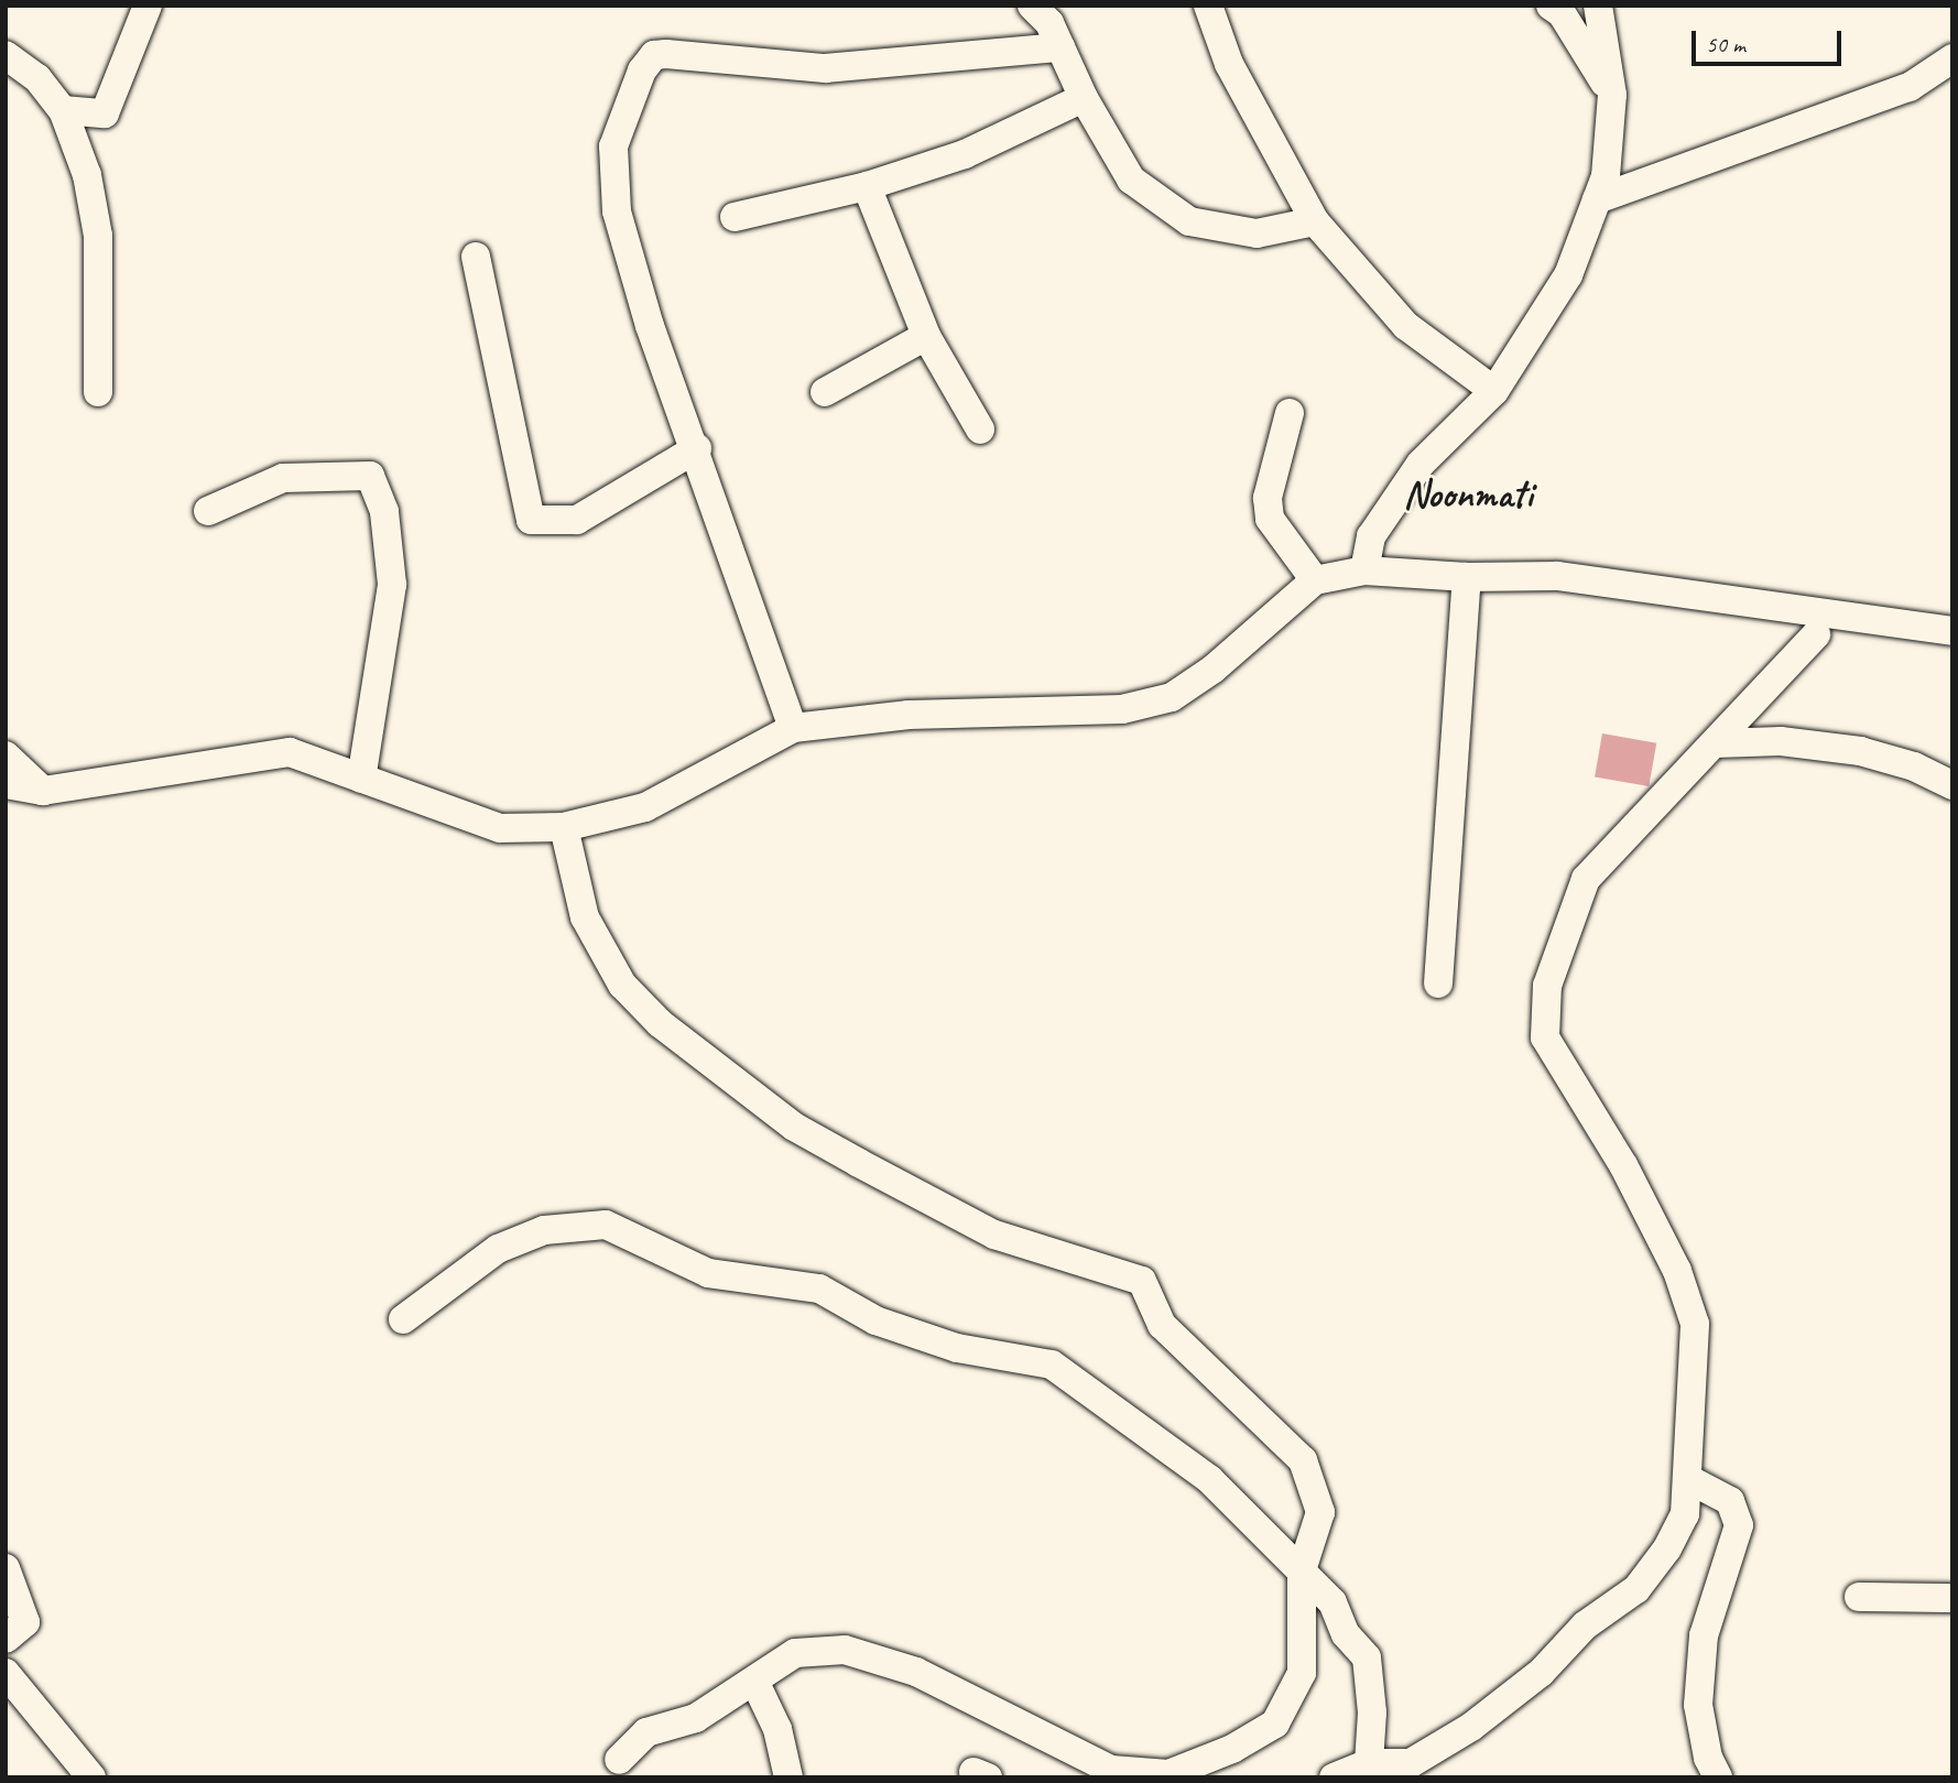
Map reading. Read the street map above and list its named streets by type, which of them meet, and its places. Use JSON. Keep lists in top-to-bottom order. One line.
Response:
{"districts":["Noonmati"],"scale_bar":"50 m"}
